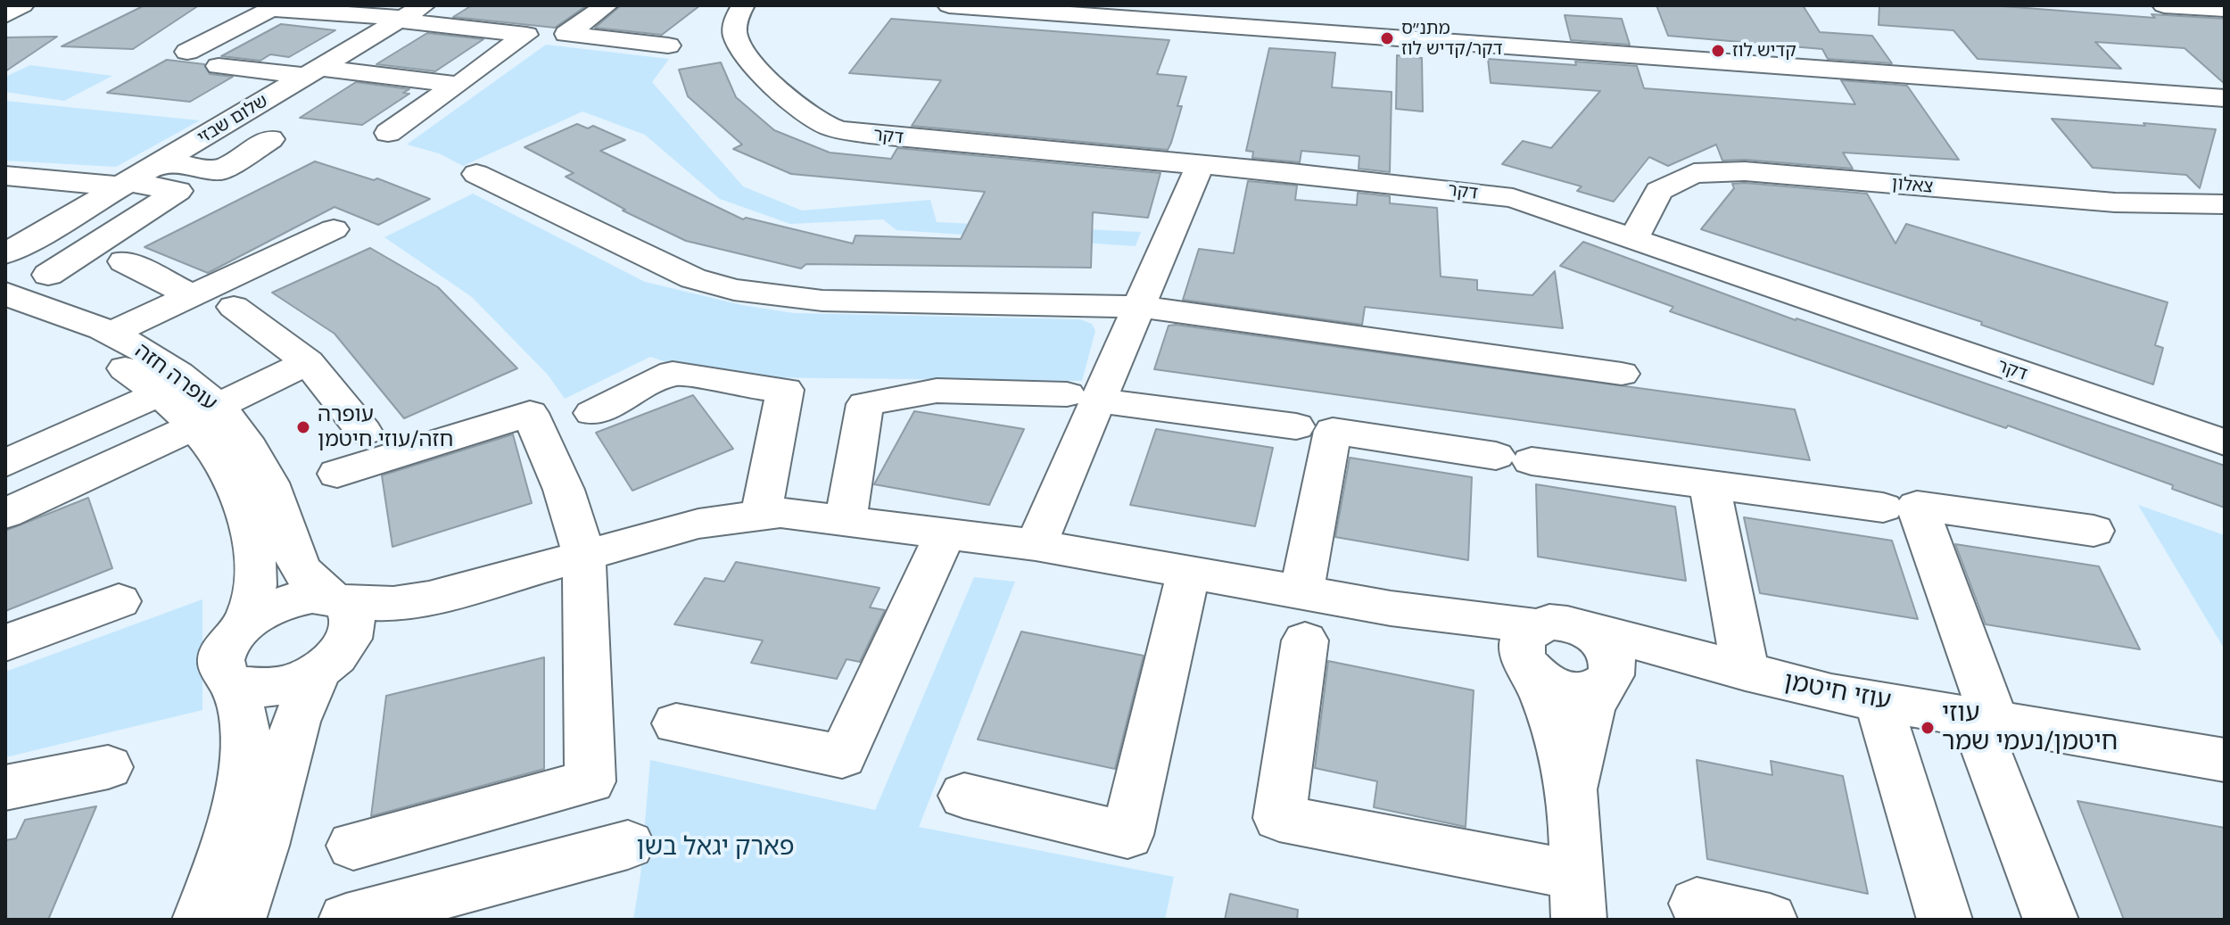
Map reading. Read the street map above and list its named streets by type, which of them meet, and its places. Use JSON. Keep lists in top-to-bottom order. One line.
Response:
{"streets":{"street":["שלום שבזי","דקר","צאלון","עופרה חזה","עוזי חיטמן"]},"crossings":[["דקר","צאלון"]],"parks":["פארק יגאל בשן"],"places":["מתנ״ס דקר/קדיש לוז","קדיש לוז","עופרה חזה/עוזי חיטמן","עוזי חיטמן/נעמי שמר"]}
